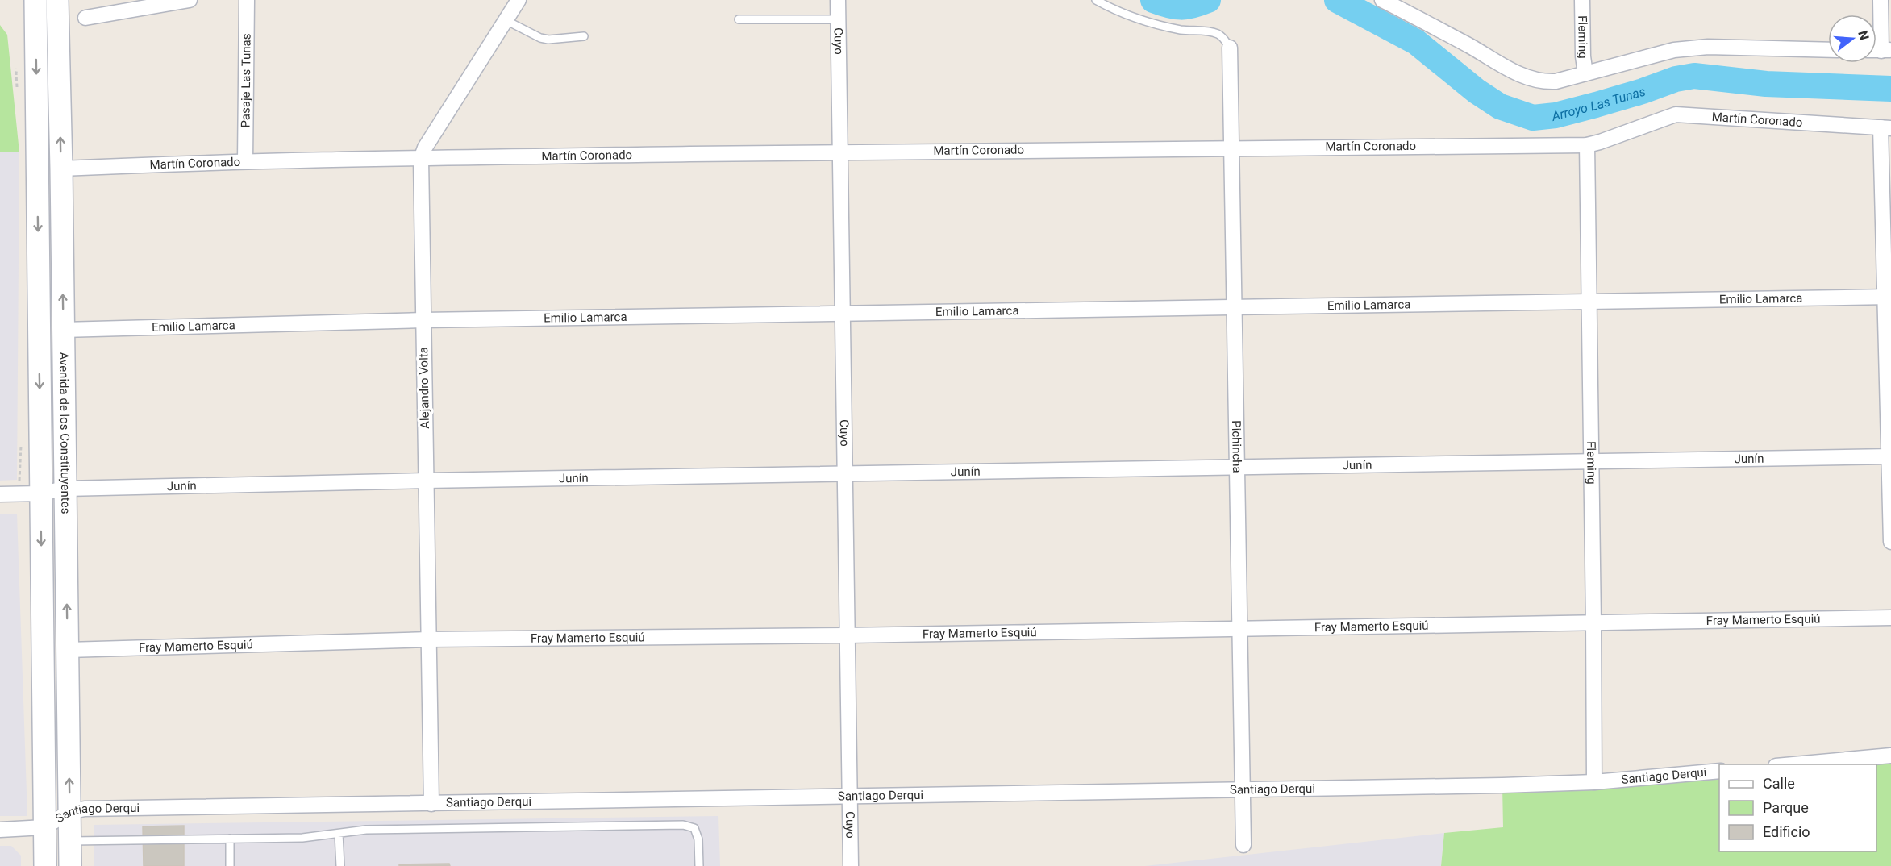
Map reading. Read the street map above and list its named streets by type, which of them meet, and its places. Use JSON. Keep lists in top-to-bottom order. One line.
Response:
{"streets":{"main road":["Avenida de los Constituyentes"],"street":["Fleming","Cuyo","Pasaje Las Tunas","Martín Coronado","Emilio Lamarca","Alejandro Volta","Pichincha","Junín","Fray Mamerto Esquiú","Santiago Derqui"]},"crossings":[["Fleming","Martín Coronado"],["Fleming","Emilio Lamarca"],["Fleming","Junín"],["Fleming","Fray Mamerto Esquiú"],["Fleming","Santiago Derqui"],["Cuyo","Martín Coronado"],["Cuyo","Emilio Lamarca"],["Cuyo","Junín"],["Cuyo","Fray Mamerto Esquiú"],["Cuyo","Santiago Derqui"],["Pasaje Las Tunas","Martín Coronado"],["Martín Coronado","Alejandro Volta"],["Martín Coronado","Avenida de los Constituyentes"],["Martín Coronado","Pichincha"],["Emilio Lamarca","Alejandro Volta"],["Emilio Lamarca","Avenida de los Constituyentes"],["Emilio Lamarca","Pichincha"],["Alejandro Volta","Junín"],["Alejandro Volta","Fray Mamerto Esquiú"],["Alejandro Volta","Santiago Derqui"],["Avenida de los Constituyentes","Junín"],["Avenida de los Constituyentes","Fray Mamerto Esquiú"],["Avenida de los Constituyentes","Santiago Derqui"],["Pichincha","Junín"],["Pichincha","Fray Mamerto Esquiú"],["Pichincha","Santiago Derqui"]],"water":["Arroyo Las Tunas"],"legend":["Calle","Parque","Edificio"],"north":"right"}
